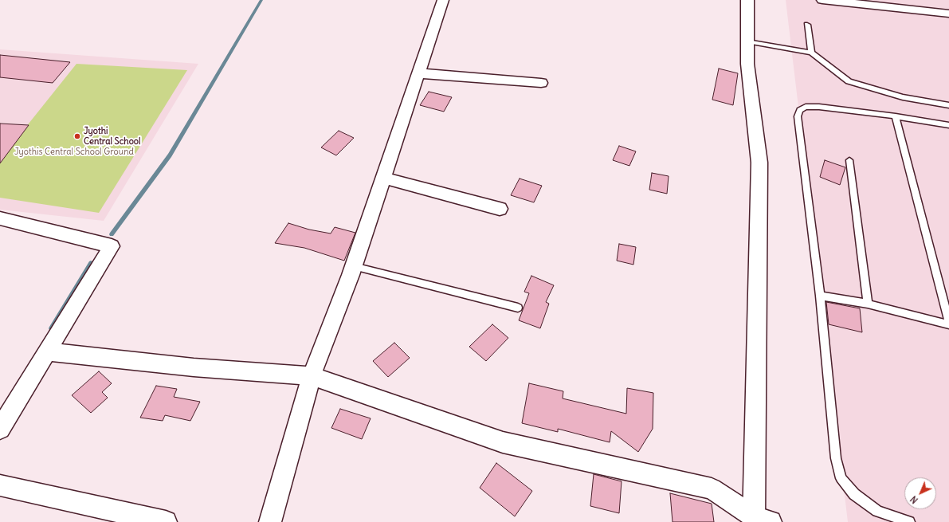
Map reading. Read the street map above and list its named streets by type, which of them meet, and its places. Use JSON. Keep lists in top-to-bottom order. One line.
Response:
{"parks":["Jyothis Central School Ground"],"places":["Jyothi Central School"],"north":"bottom left"}
